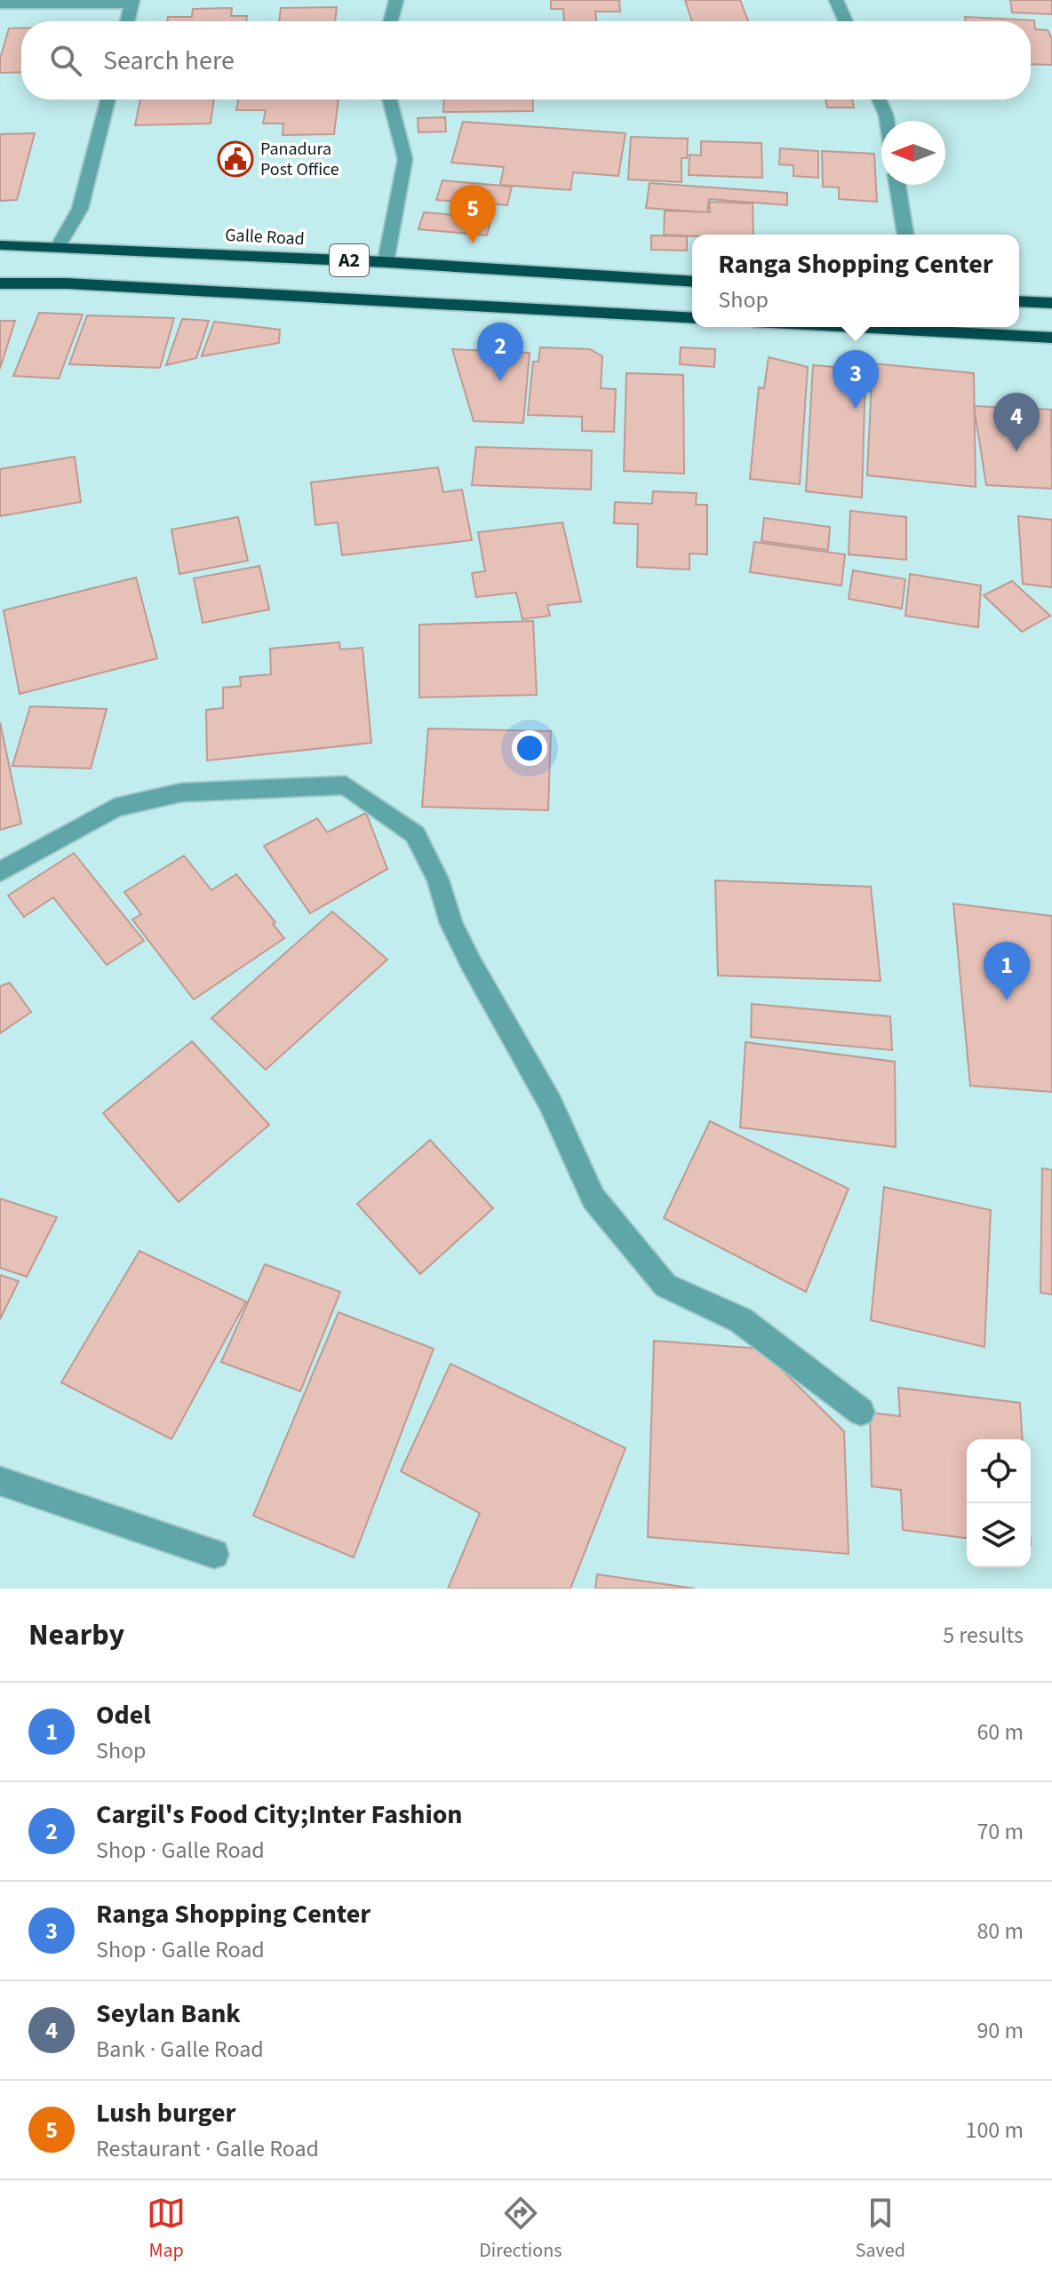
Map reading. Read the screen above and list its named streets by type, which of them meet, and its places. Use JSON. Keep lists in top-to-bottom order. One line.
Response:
{"streets":{"highway":["Galle Road","A2"]},"places":{"public building":["Panadura Post Office"]},"north":"left","page":{"search":"Search here","pins":["5","2","3","4","1"],"popup":["Ranga Shopping Center","Shop"],"heading":["Nearby","5 results"],"list":[{"mark":"1","name":"Odel","note":"Shop","value":"60 m"},{"mark":"2","name":"Cargil's Food City;Inter Fashion","note":"Shop · Galle Road","value":"70 m"},{"mark":"3","name":"Ranga Shopping Center","note":"Shop · Galle Road","value":"80 m"},{"mark":"4","name":"Seylan Bank","note":"Bank · Galle Road","value":"90 m"},{"mark":"5","name":"Lush burger","note":"Restaurant · Galle Road","value":"100 m"}],"nav":["Map","Directions","Saved"]}}
